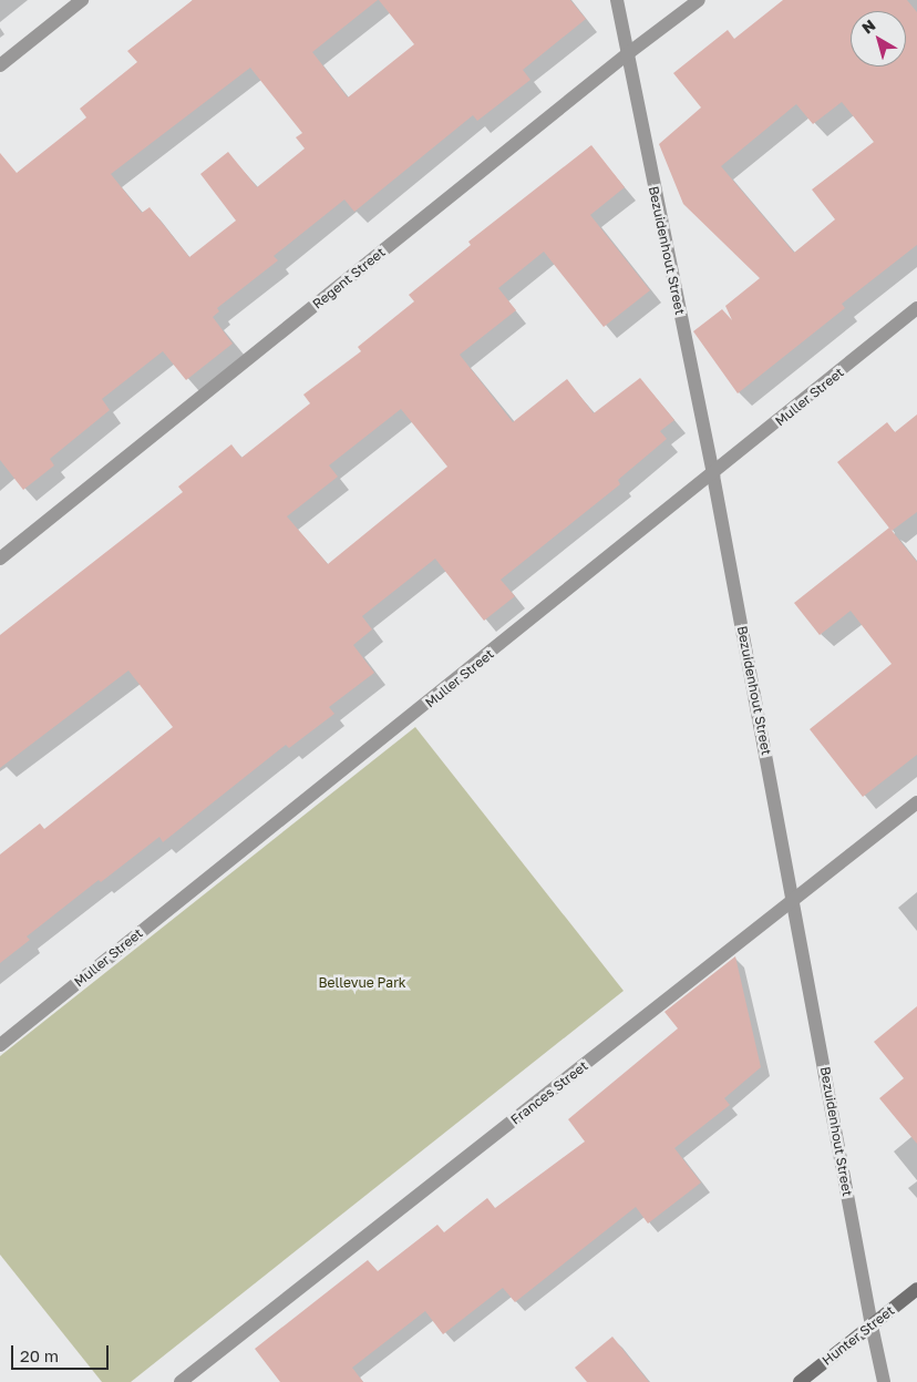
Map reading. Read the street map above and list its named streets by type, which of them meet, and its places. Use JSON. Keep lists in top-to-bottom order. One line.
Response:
{"streets":{"main road":["Hunter Street"],"street":["Bezuidenhout Street","Regent Street","Muller Street","Frances Street"]},"crossings":[["Bezuidenhout Street","Regent Street"],["Bezuidenhout Street","Muller Street"],["Bezuidenhout Street","Frances Street"],["Bezuidenhout Street","Hunter Street"]],"parks":["Bellevue Park"],"scale_bar":"20 m","north":"top left"}
